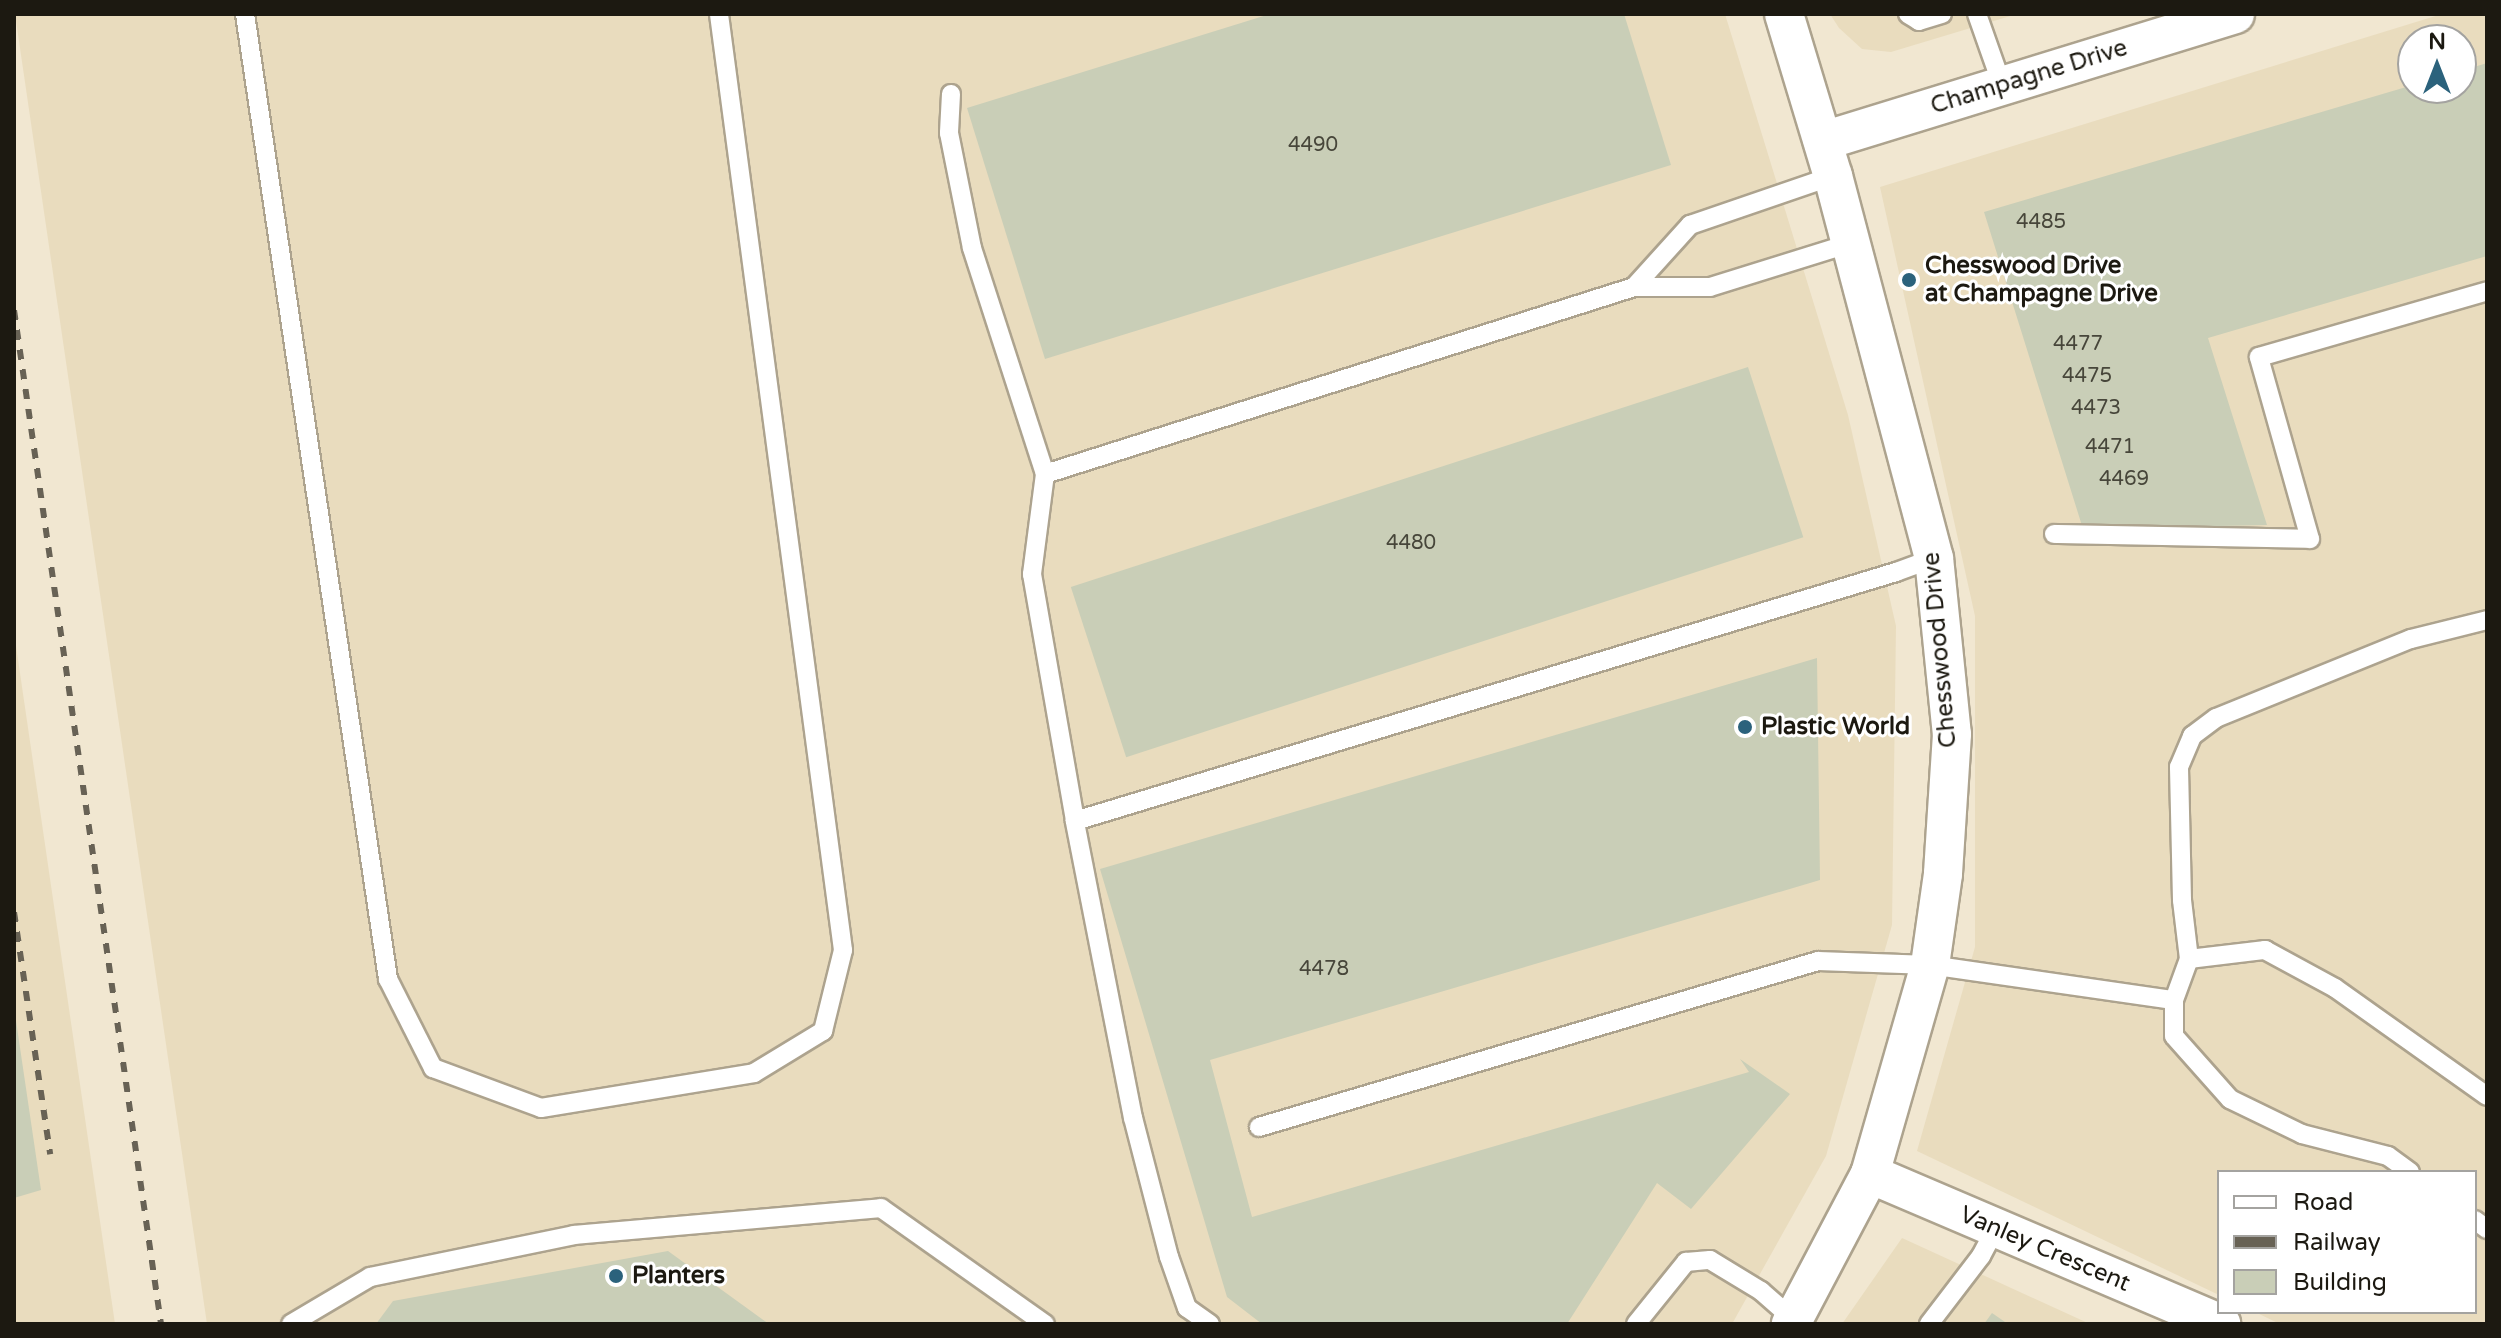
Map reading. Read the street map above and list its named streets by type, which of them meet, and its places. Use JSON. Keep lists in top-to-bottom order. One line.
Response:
{"streets":{"street":["Champagne Drive","Chesswood Drive","Vanley Crescent"]},"crossings":[["Champagne Drive","Chesswood Drive"],["Chesswood Drive","Vanley Crescent"]],"places":["Chesswood Drive at Champagne Drive","Plastic World","Planters"],"house_numbers":["4490","4485","4477","4475","4473","4471","4469","4480","4478"],"legend":["Road","Railway","Building"],"north":"top"}
